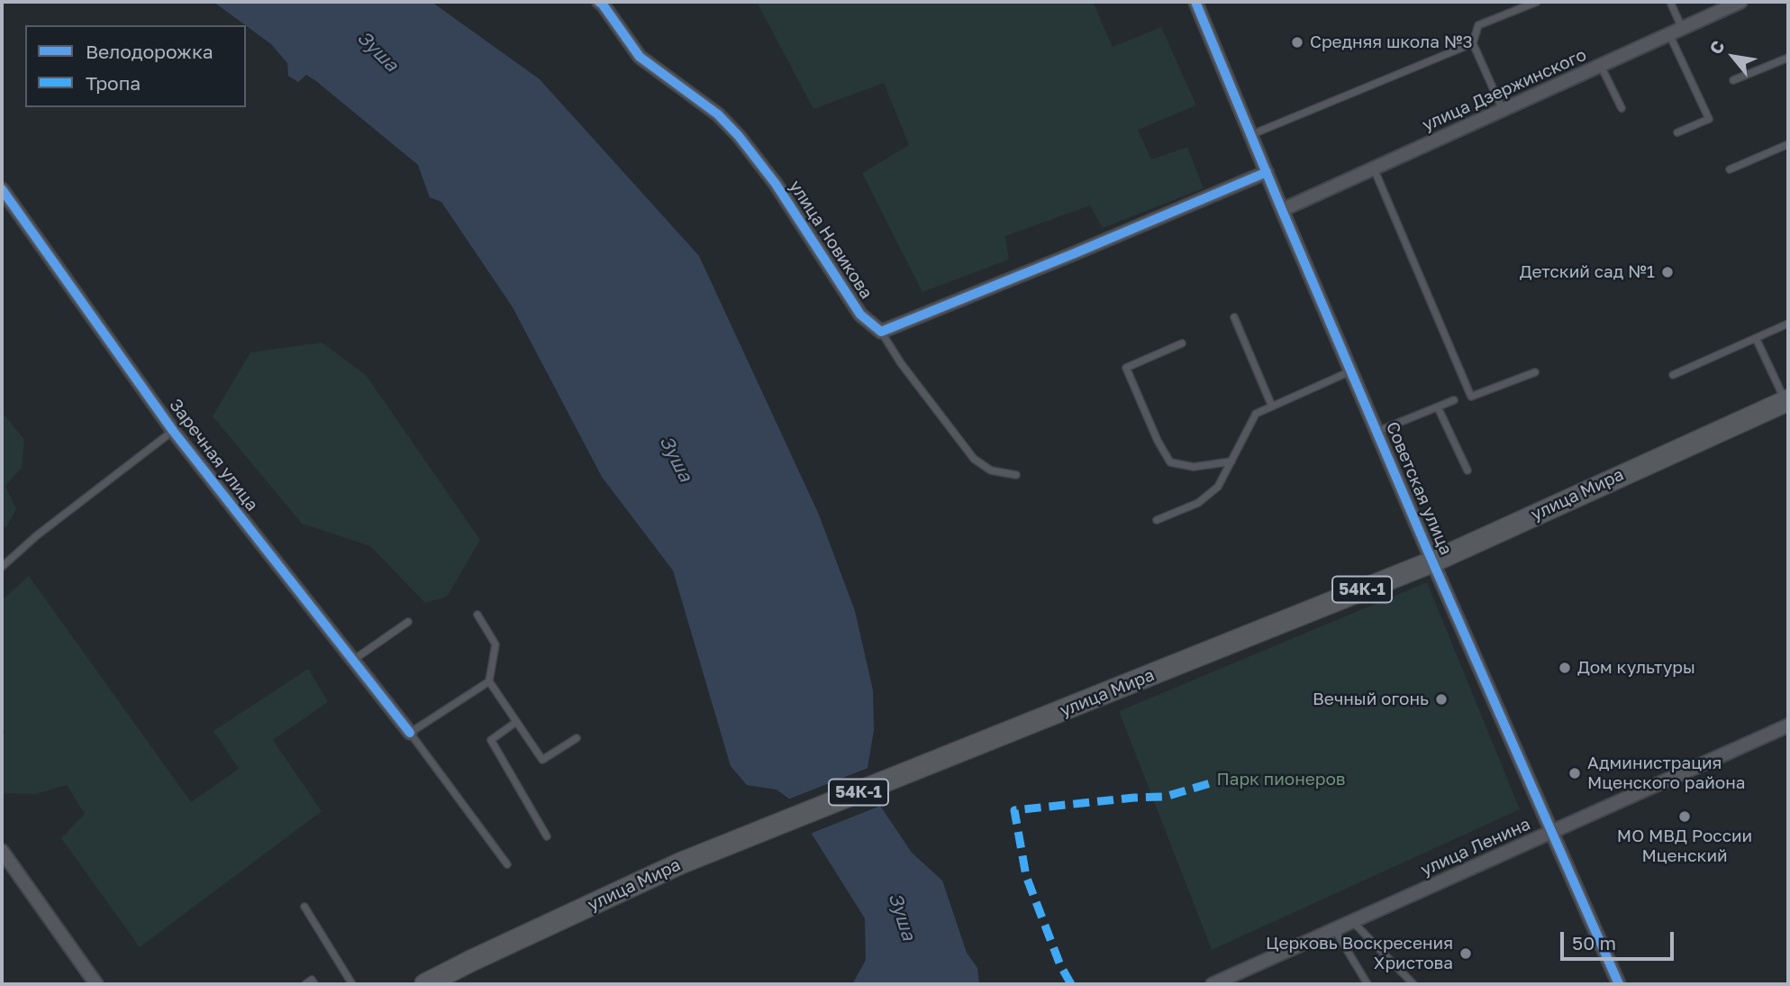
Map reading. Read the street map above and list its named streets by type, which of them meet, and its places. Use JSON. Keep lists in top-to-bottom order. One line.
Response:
{"streets":{"main road":["улица Мира","54К-1"],"street":["улица Дзержинского","улица Новикова","Заречная улица","Советская улица","улица Ленина"]},"crossings":[["улица Дзержинского","Советская улица"],["Советская улица","улица Мира"],["Советская улица","улица Ленина"]],"water":["Зуша"],"parks":["Парк пионеров"],"places":["Средняя школа №3","Детский сад №1","Дом культуры","Вечный огонь","Администрация Мценского района","МО МВД России Мценский","Церковь Воскресения Христова"],"legend":["Велодорожка","Тропа"],"scale_bar":"50 m","north":"top left"}
